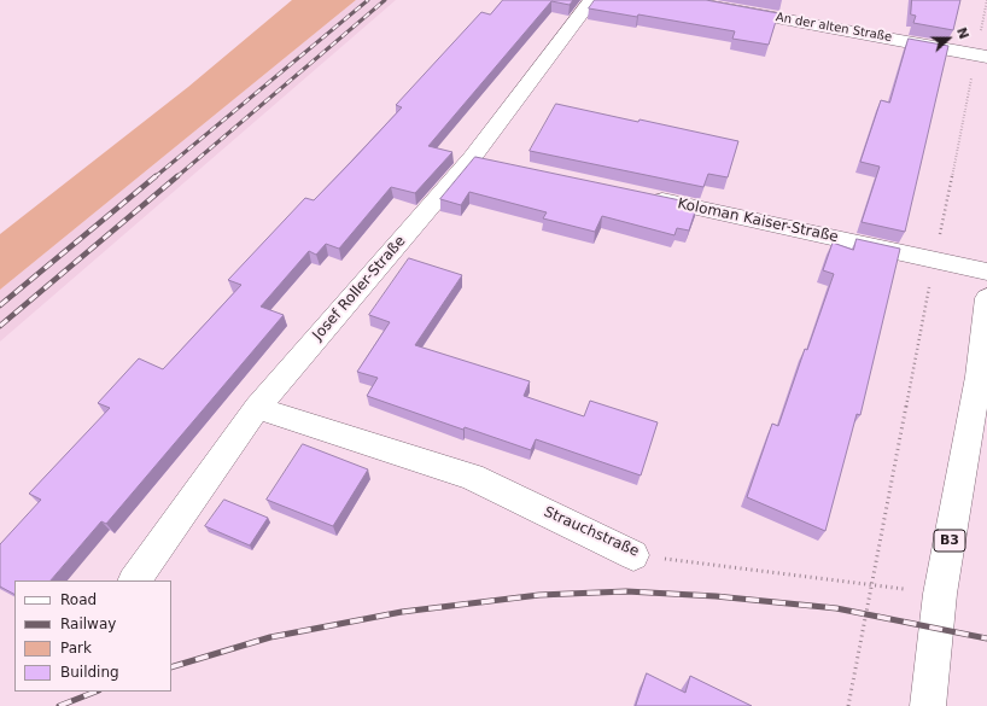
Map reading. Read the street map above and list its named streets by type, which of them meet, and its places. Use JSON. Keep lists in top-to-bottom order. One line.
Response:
{"streets":{"street":["An der alten Straße","Koloman Kaiser-Straße","Josef Roller-Straße","Strauchstraße","B3"]},"crossings":[["Josef Roller-Straße","Strauchstraße"],["Strauchstraße","B3"]],"legend":["Road","Railway","Park","Building"],"north":"right"}
